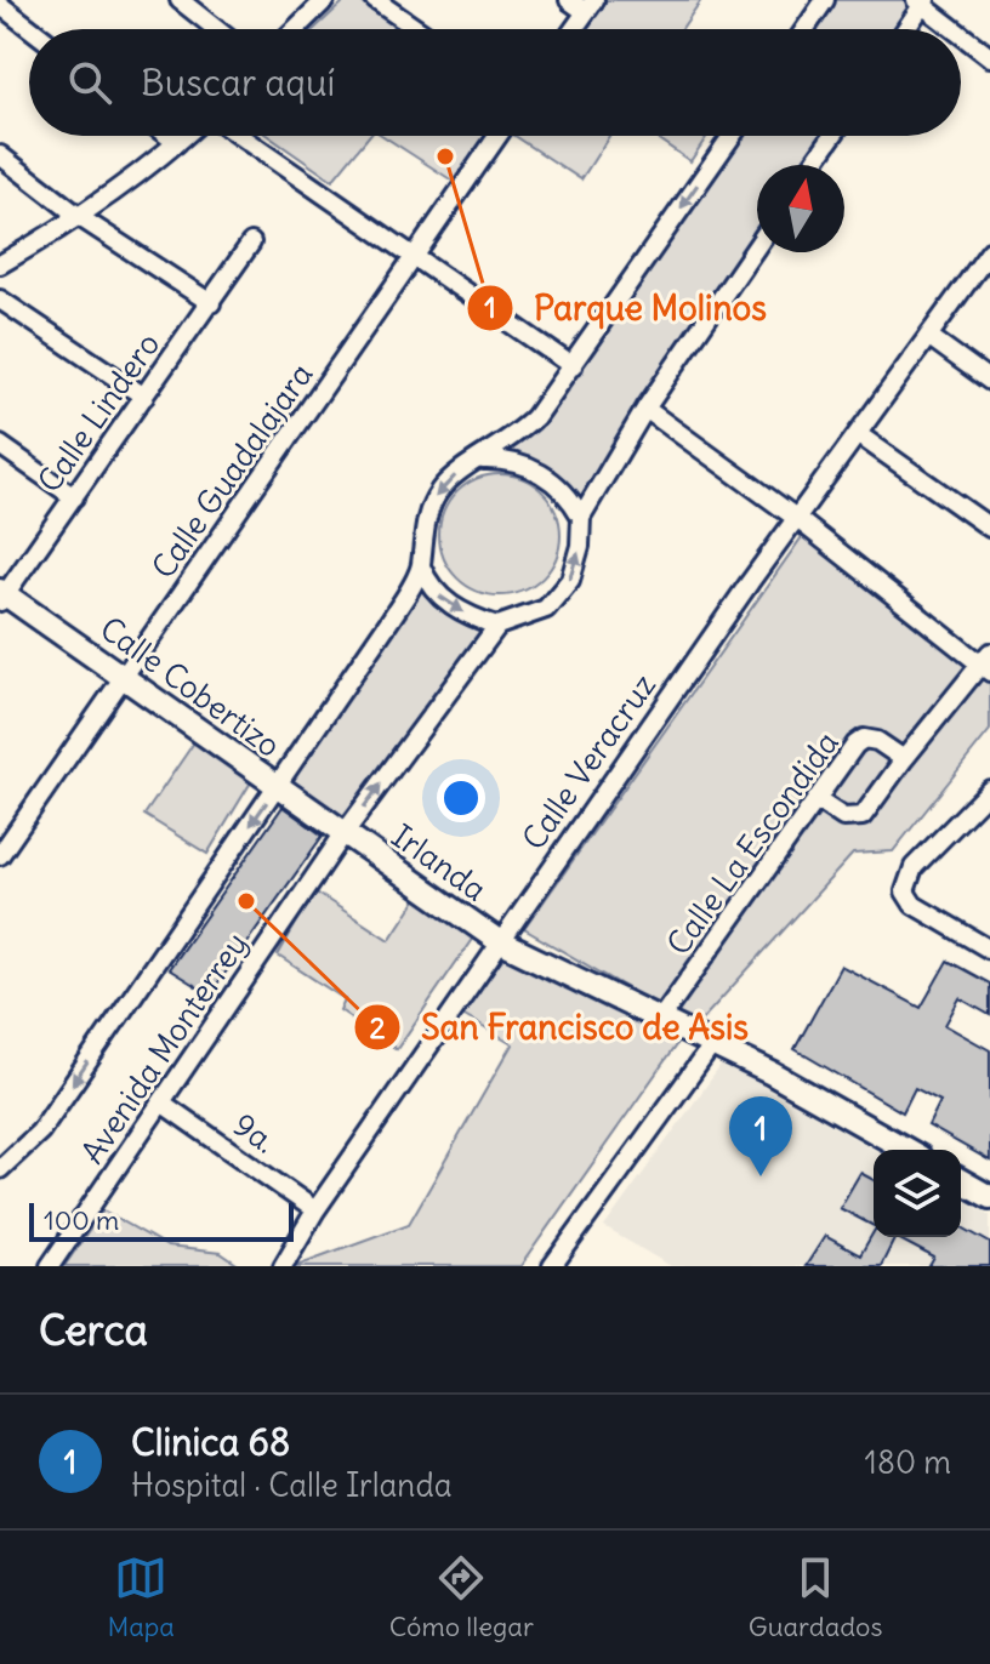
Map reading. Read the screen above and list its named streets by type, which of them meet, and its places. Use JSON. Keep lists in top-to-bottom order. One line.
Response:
{"streets":{"street":["Calle Lindero","Calle Guadalajara","Calle Cobertizo","Calle Veracruz","Calle La Escondida","Irlanda","Avenida Monterrey","9a."]},"crossings":[["Calle Lindero","Calle Cobertizo"],["Calle Guadalajara","Calle Cobertizo"],["Calle Cobertizo","Irlanda"],["Calle Cobertizo","Avenida Monterrey"],["Calle Veracruz","Irlanda"],["Calle Veracruz","9a."],["Calle La Escondida","Irlanda"],["Irlanda","Avenida Monterrey"],["Avenida Monterrey","9a."]],"places":["Parque Molinos","San Francisco de Asis"],"scale_bar":"100 m","north":"top","page":{"search":"Buscar aquí","pins":"1","scale":"100 m","heading":"Cerca","list":[{"mark":"1","name":"Clinica 68","note":"Hospital · Calle Irlanda","value":"180 m"}],"nav":["Mapa","Cómo llegar","Guardados"]}}
